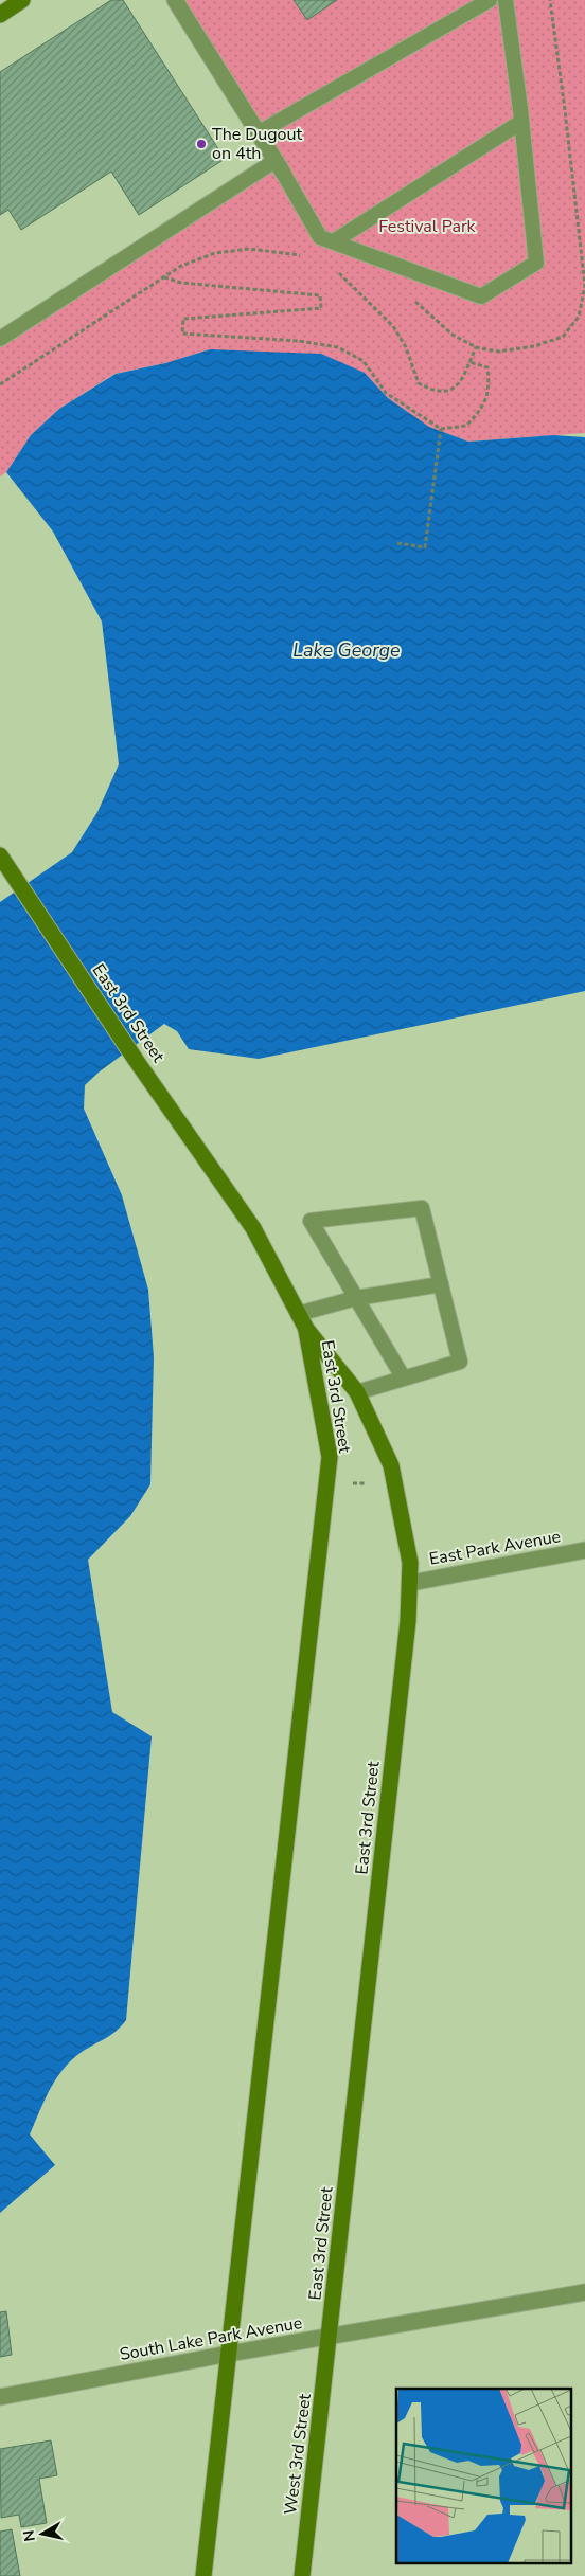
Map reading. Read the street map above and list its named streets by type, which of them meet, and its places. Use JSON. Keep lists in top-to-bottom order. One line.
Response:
{"streets":{"street":["East 3rd Street","East Park Avenue","South Lake Park Avenue","West 3rd Street"]},"crossings":[["East 3rd Street","East Park Avenue"],["East 3rd Street","South Lake Park Avenue"],["East 3rd Street","West 3rd Street"],["South Lake Park Avenue","West 3rd Street"]],"water":["Lake George"],"parks":["Festival Park"],"places":["The Dugout on 4th"],"north":"left"}
